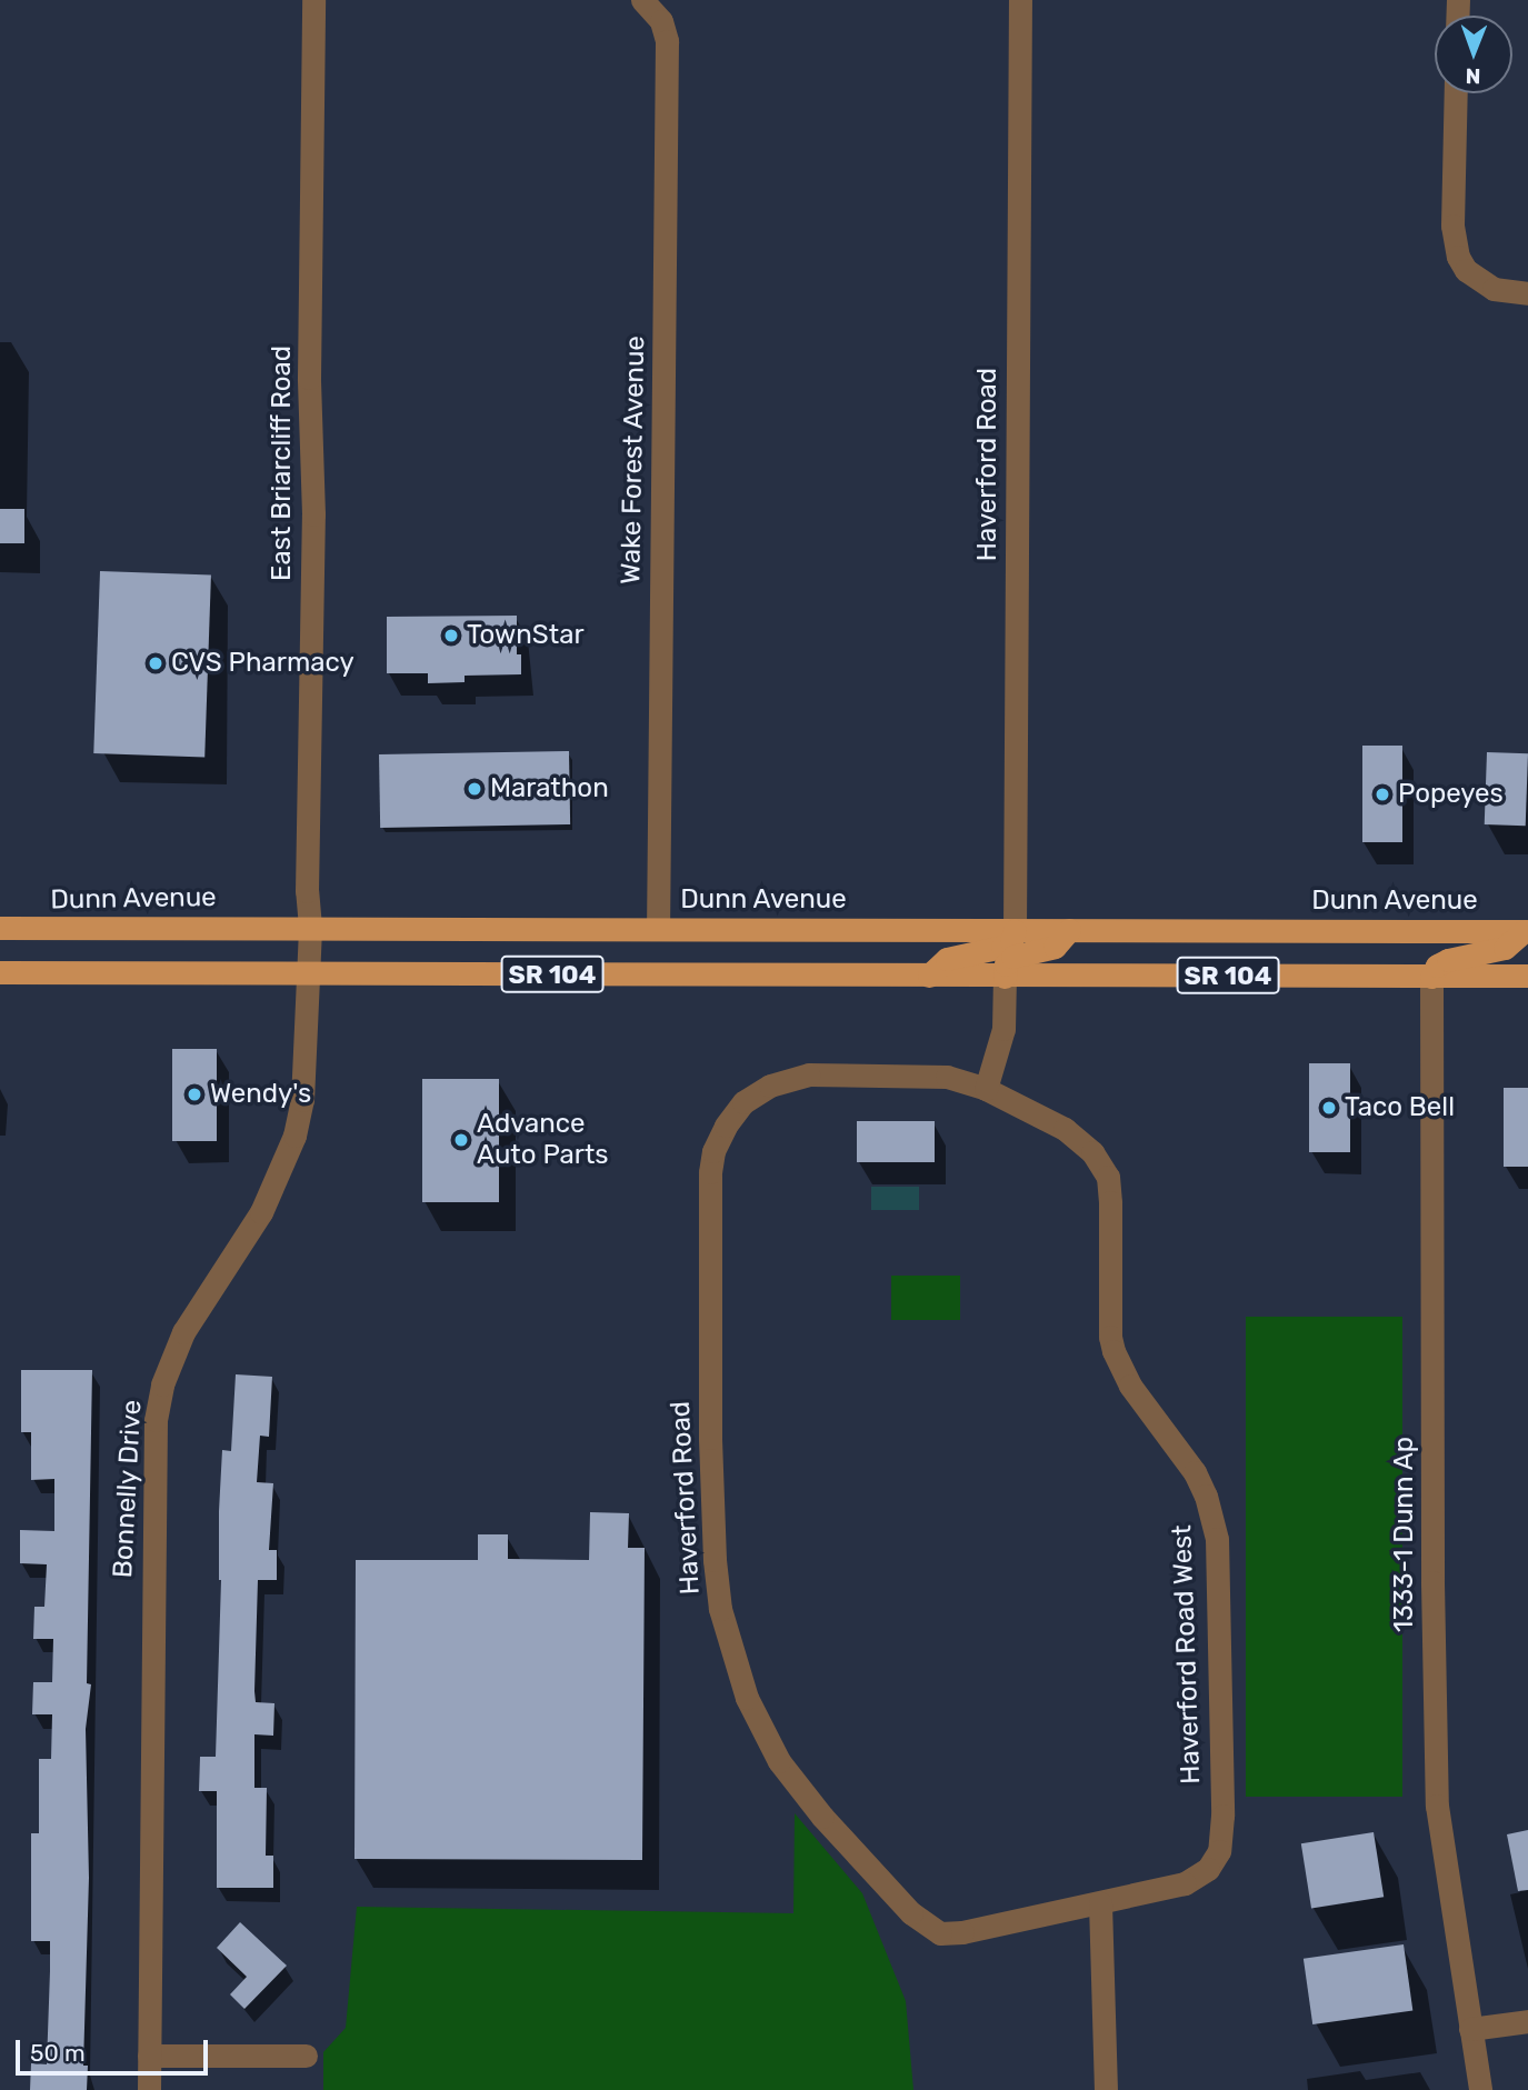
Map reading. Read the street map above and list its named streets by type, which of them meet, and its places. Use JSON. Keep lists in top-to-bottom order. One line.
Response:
{"streets":{"main road":["Dunn Avenue","SR 104"],"street":["Wake Forest Avenue","East Briarcliff Road","Haverford Road","Bonnelly Drive","1333-1 Dunn Ap","Haverford Road West"]},"crossings":[["Wake Forest Avenue","Dunn Avenue"],["East Briarcliff Road","Dunn Avenue"],["East Briarcliff Road","Bonnelly Drive"],["Haverford Road","Dunn Avenue"],["Haverford Road","Haverford Road West"],["Dunn Avenue","Bonnelly Drive"],["SR 104","Bonnelly Drive"],["SR 104","1333-1 Dunn Ap"]],"places":["TownStar","CVS Pharmacy","Marathon","Popeyes","Wendy's","Taco Bell","Advance Auto Parts"],"scale_bar":"50 m","north":"bottom"}
